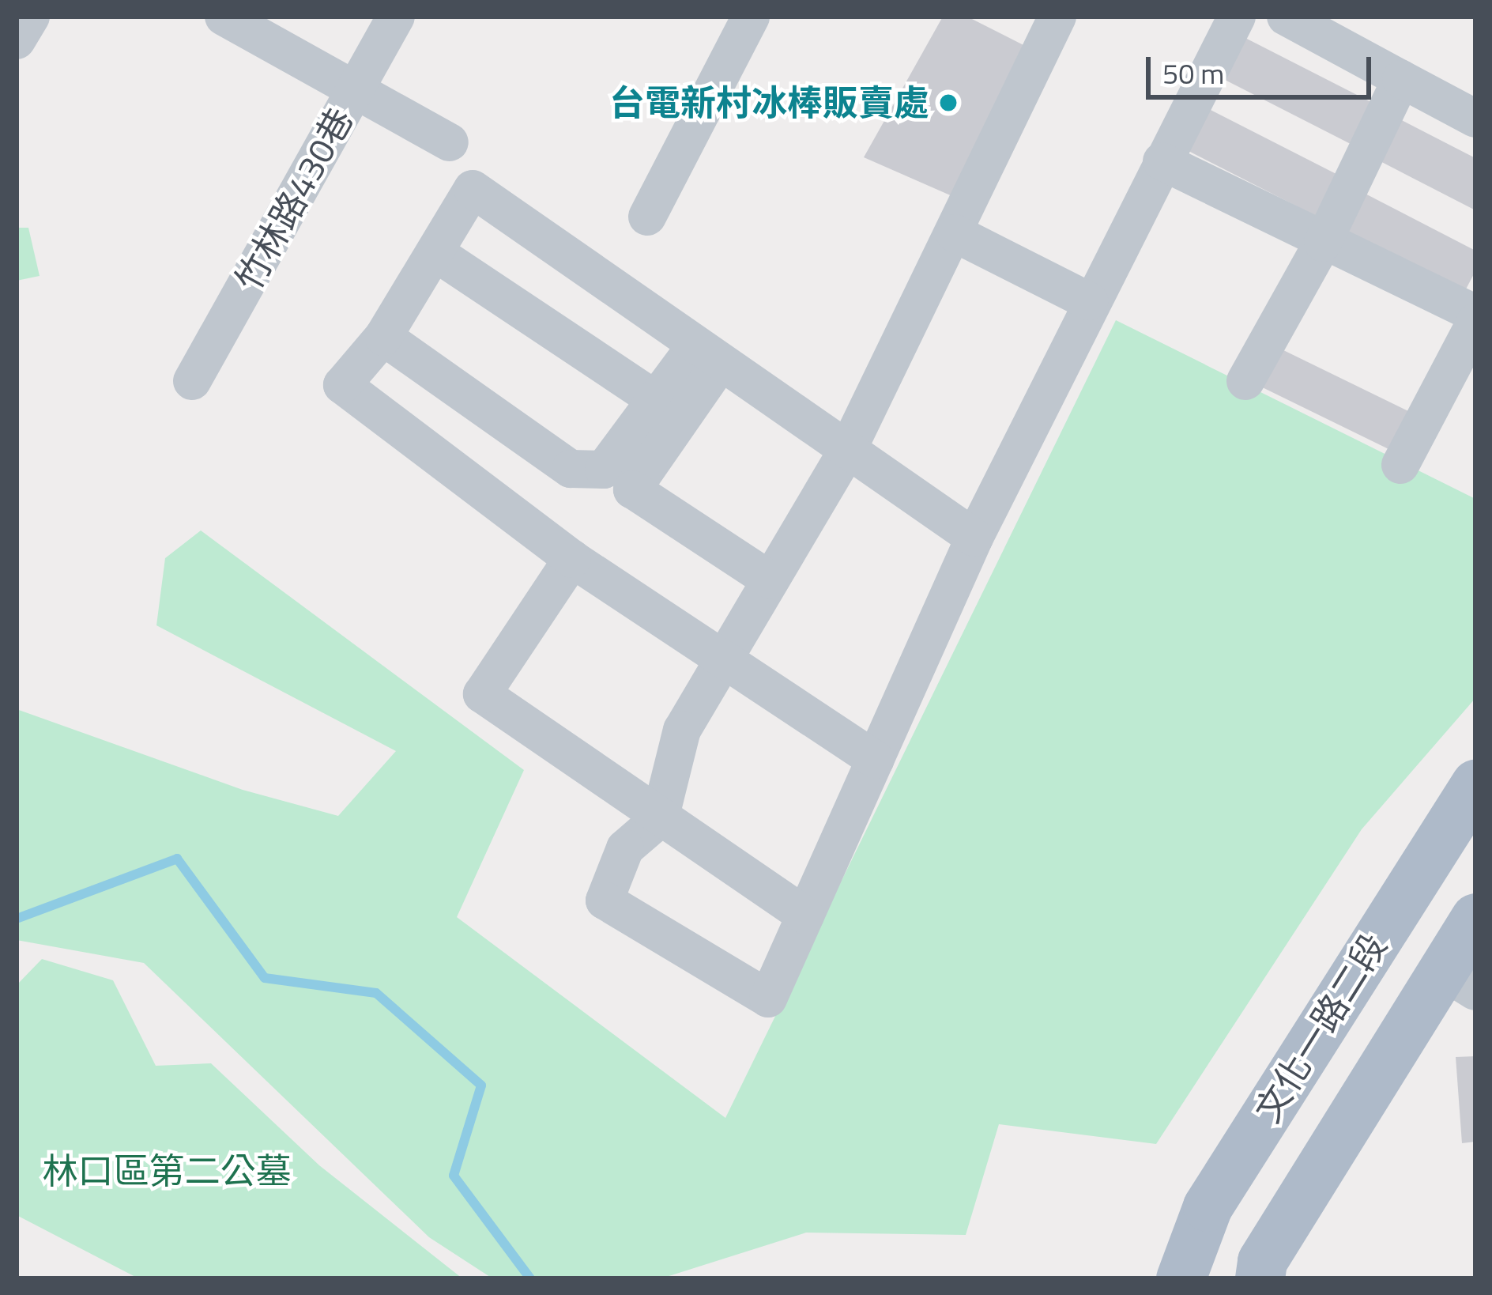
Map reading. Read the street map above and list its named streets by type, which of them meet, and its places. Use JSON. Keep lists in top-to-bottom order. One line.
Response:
{"streets":{"main road":["文化一路二段"],"street":["竹林路430巷"]},"parks":["林口區第二公墓"],"places":["台電新村冰棒販賣處"],"scale_bar":"50 m"}
